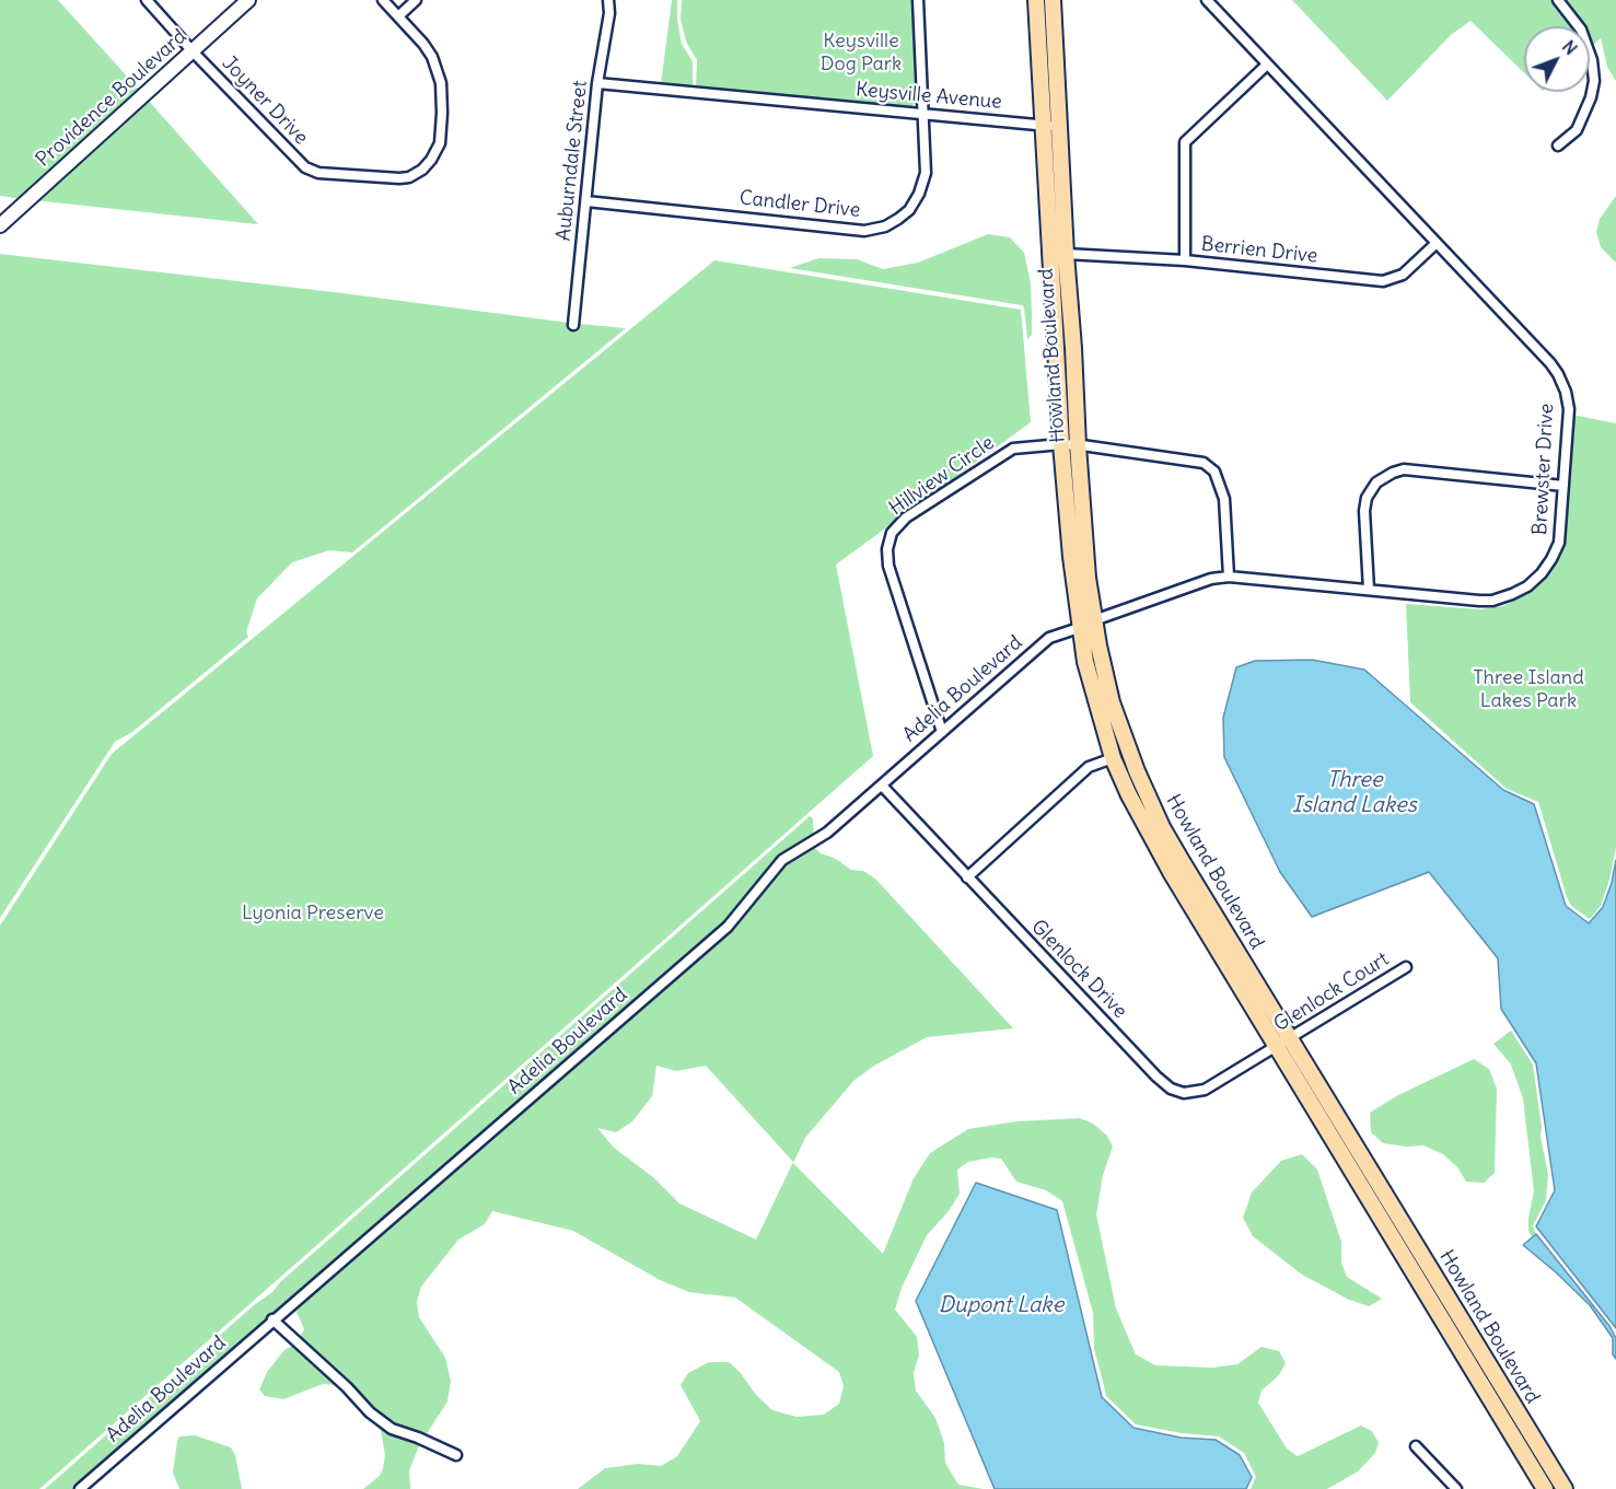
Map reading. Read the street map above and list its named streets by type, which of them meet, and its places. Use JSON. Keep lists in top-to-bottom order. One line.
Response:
{"streets":{"main road":["Providence Boulevard","Howland Boulevard"],"street":["Keysville Avenue","Joyner Drive","Auburndale Street","Candler Drive","Berrien Drive","Brewster Drive","Hillview Circle","Adelia Boulevard","Glenlock Drive","Glenlock Court"]},"crossings":[["Keysville Avenue","Auburndale Street"],["Keysville Avenue","Candler Drive"],["Keysville Avenue","Howland Boulevard"],["Providence Boulevard","Joyner Drive"],["Auburndale Street","Candler Drive"],["Berrien Drive","Howland Boulevard"],["Berrien Drive","Brewster Drive"],["Howland Boulevard","Brewster Drive"],["Howland Boulevard","Hillview Circle"],["Howland Boulevard","Adelia Boulevard"],["Howland Boulevard","Glenlock Drive"],["Howland Boulevard","Glenlock Court"],["Hillview Circle","Adelia Boulevard"],["Adelia Boulevard","Glenlock Drive"],["Glenlock Drive","Glenlock Court"]],"water":["Three Island Lakes","Dupont Lake"],"parks":["Keysville Dog Park","Three Island Lakes Park","Lyonia Preserve"],"north":"top right"}
